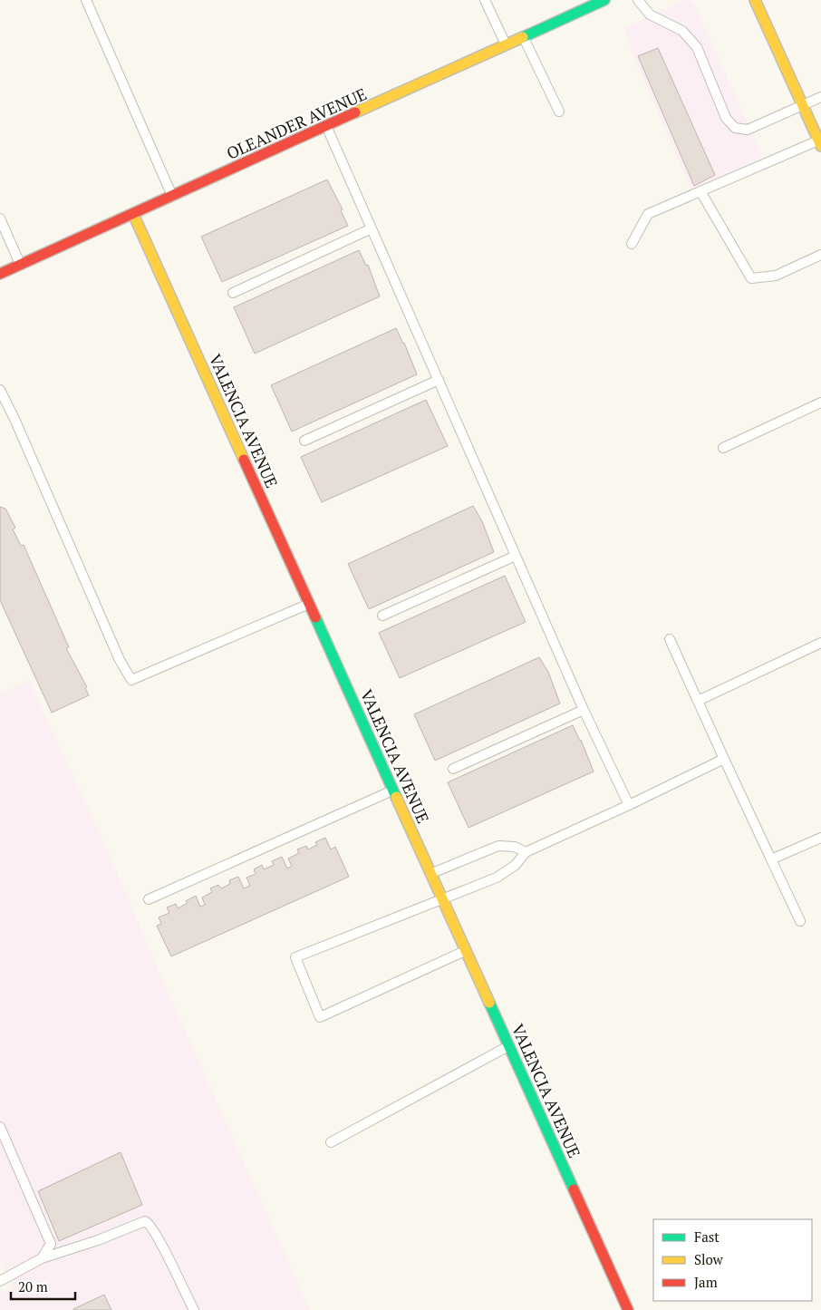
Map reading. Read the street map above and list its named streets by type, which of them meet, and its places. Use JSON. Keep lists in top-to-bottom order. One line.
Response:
{"streets":{"street":["OLEANDER AVENUE","VALENCIA AVENUE"]},"crossings":[["OLEANDER AVENUE","VALENCIA AVENUE"]],"legend":["Fast","Slow","Jam"],"scale_bar":"20 m"}
